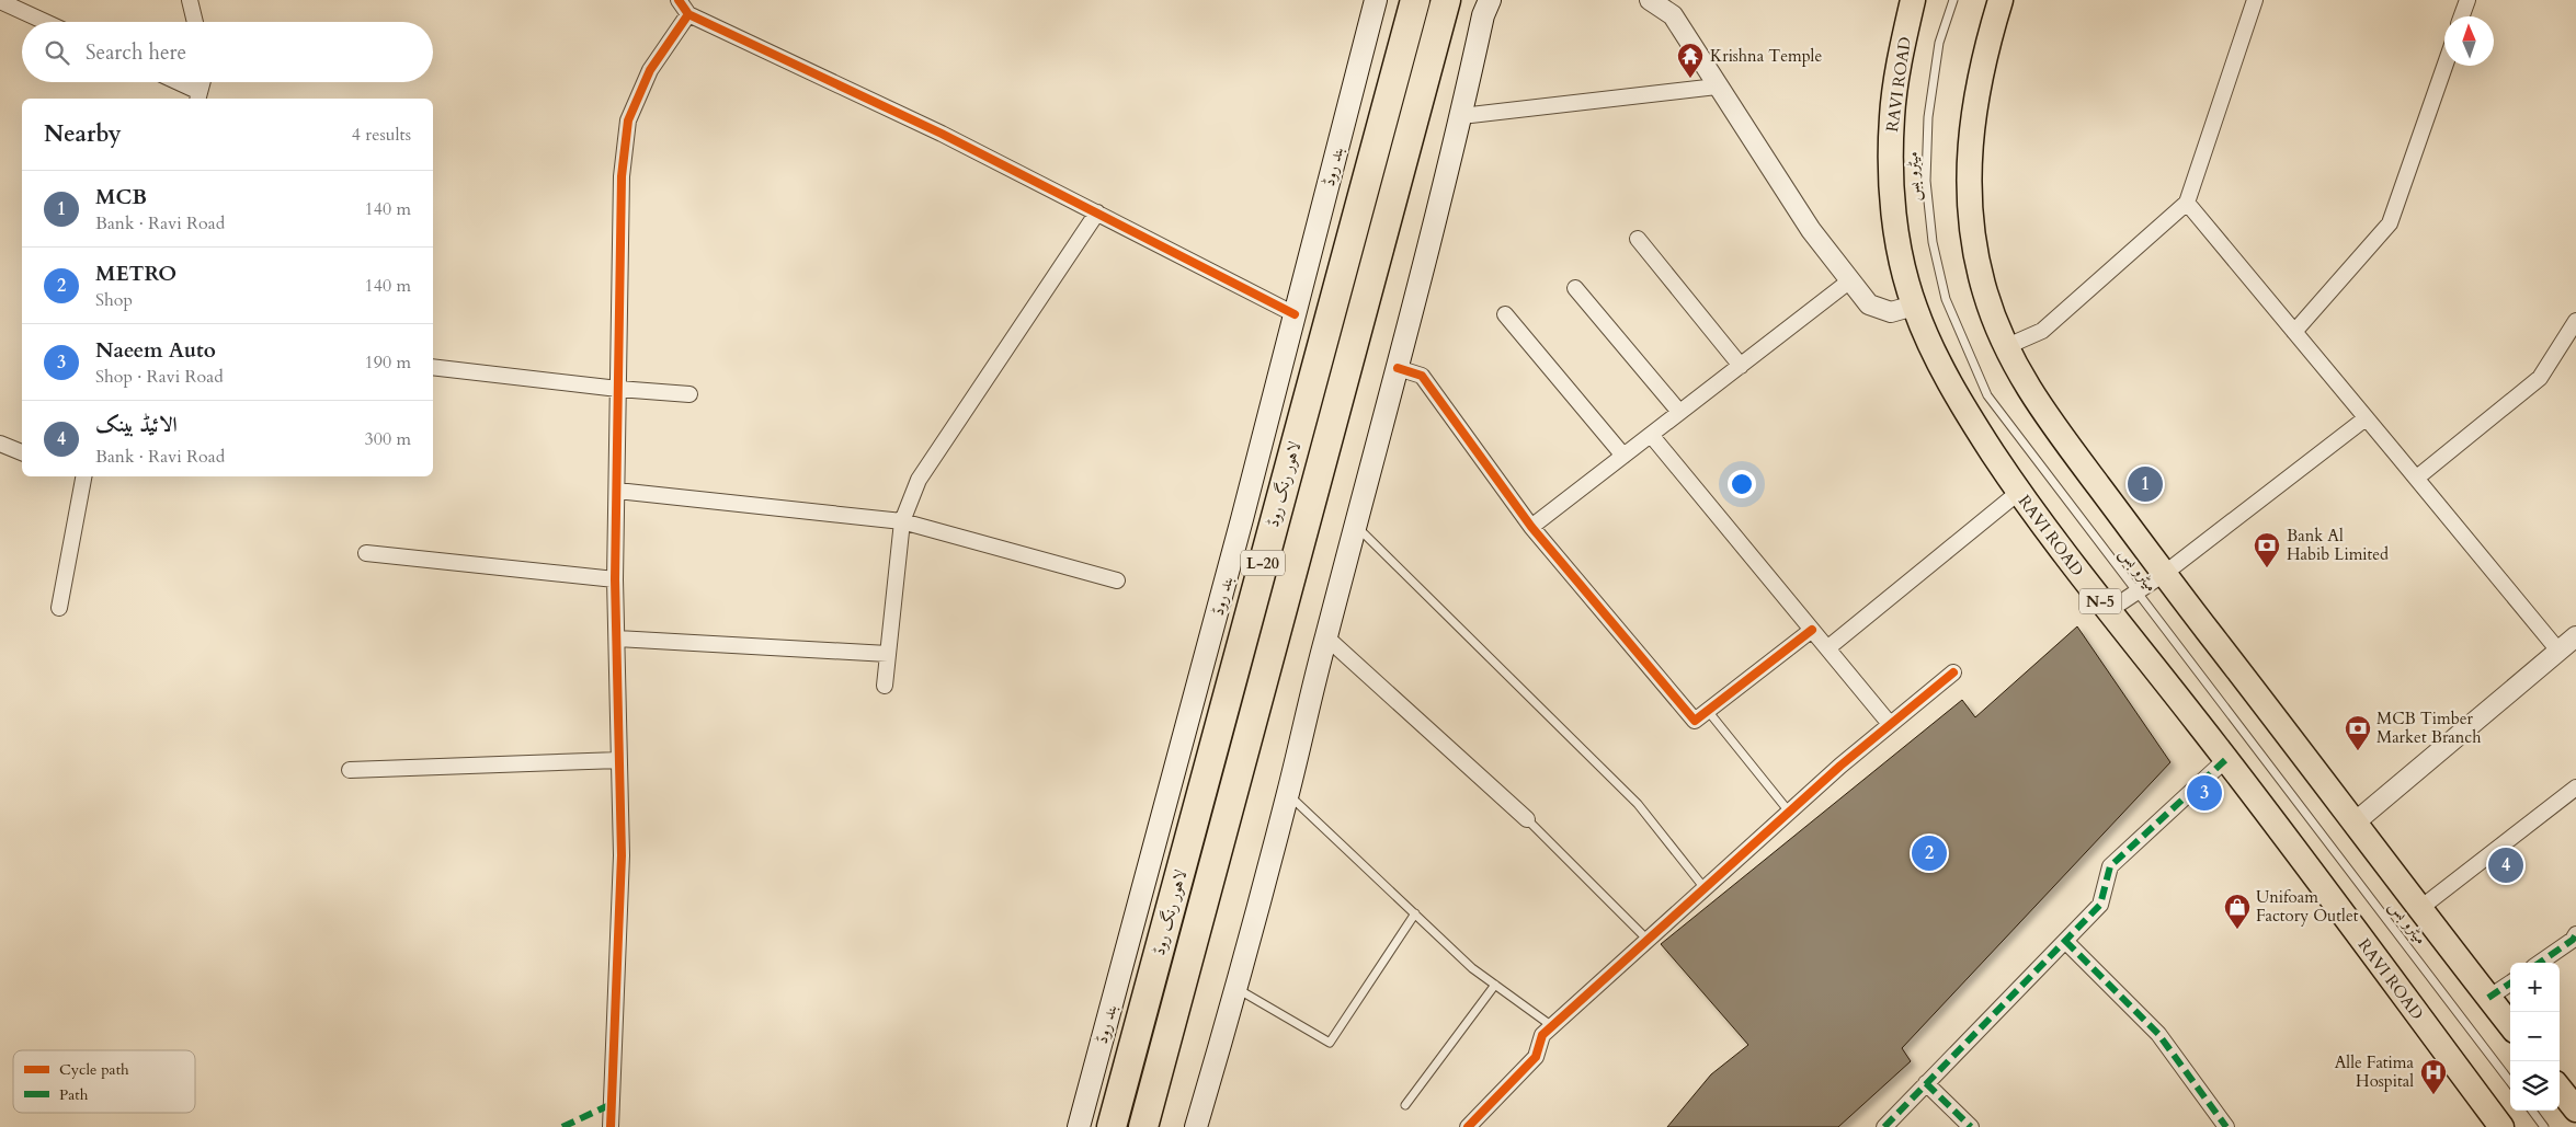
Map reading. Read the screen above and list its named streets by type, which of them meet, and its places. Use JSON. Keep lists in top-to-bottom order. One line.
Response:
{"streets":{"highway":["لاہور رنگ روڈ","L-20"],"main road":["RAVI ROAD","بند روڈ","N-5"],"lane":["میٹرو بس"]},"places":{"temple":["Krishna Temple"],"bank":["Bank Al Habib Limited","MCB Timber Market Branch"],"shop":["Unifoam Factory Outlet"],"hospital":["Alle Fatima Hospital"]},"legend":["Cycle path","Path"],"north":"top","page":{"search":"Search here","heading":["Nearby","4 results"],"list":[{"mark":"1","name":"MCB","note":"Bank · Ravi Road","value":"140 m"},{"mark":"2","name":"METRO","note":"Shop","value":"140 m"},{"mark":"3","name":"Naeem Auto","note":"Shop · Ravi Road","value":"190 m"},{"mark":"4","name":"الائیڈ بینک","note":"Bank · Ravi Road","value":"300 m"}],"pins":["1","3","2","4"],"map_buttons":["+","−"]}}
